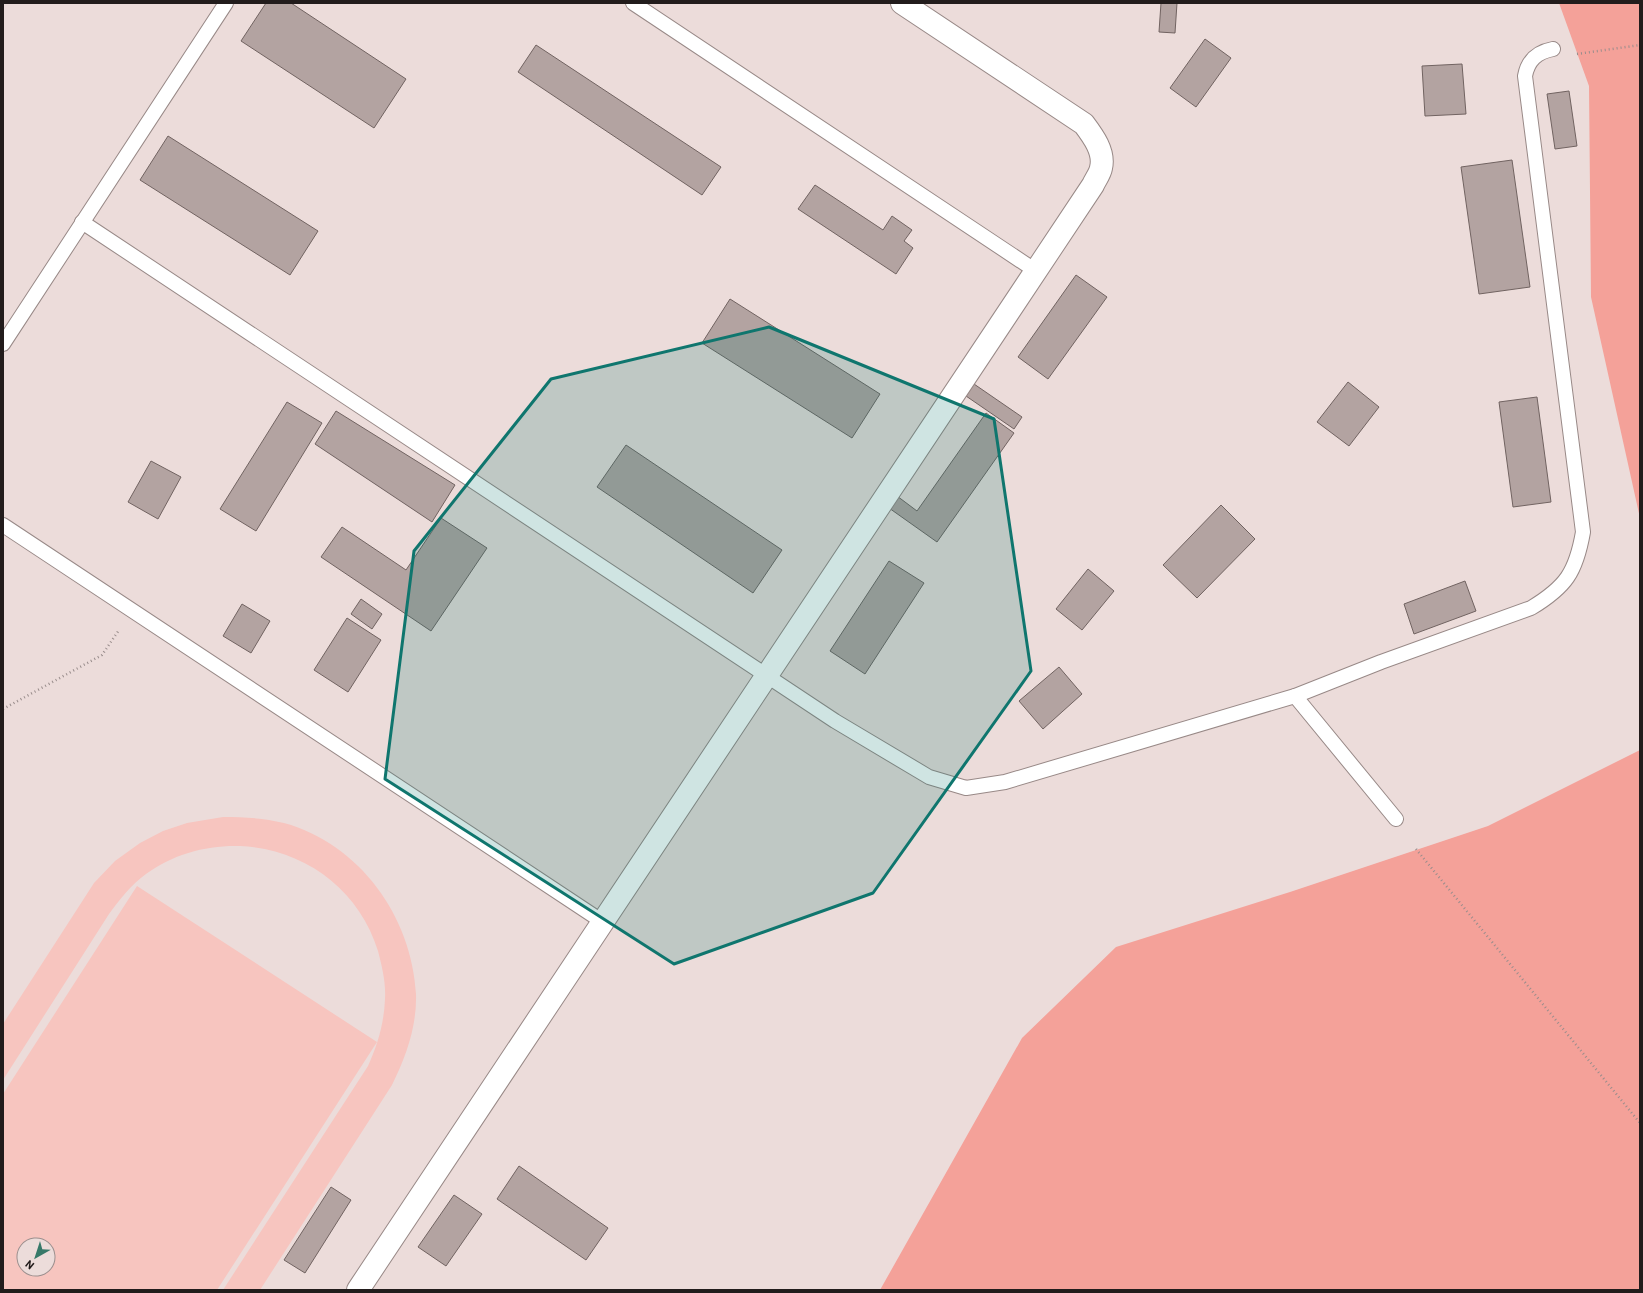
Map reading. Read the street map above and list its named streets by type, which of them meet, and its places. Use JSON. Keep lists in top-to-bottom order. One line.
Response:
{"north":"bottom left"}
